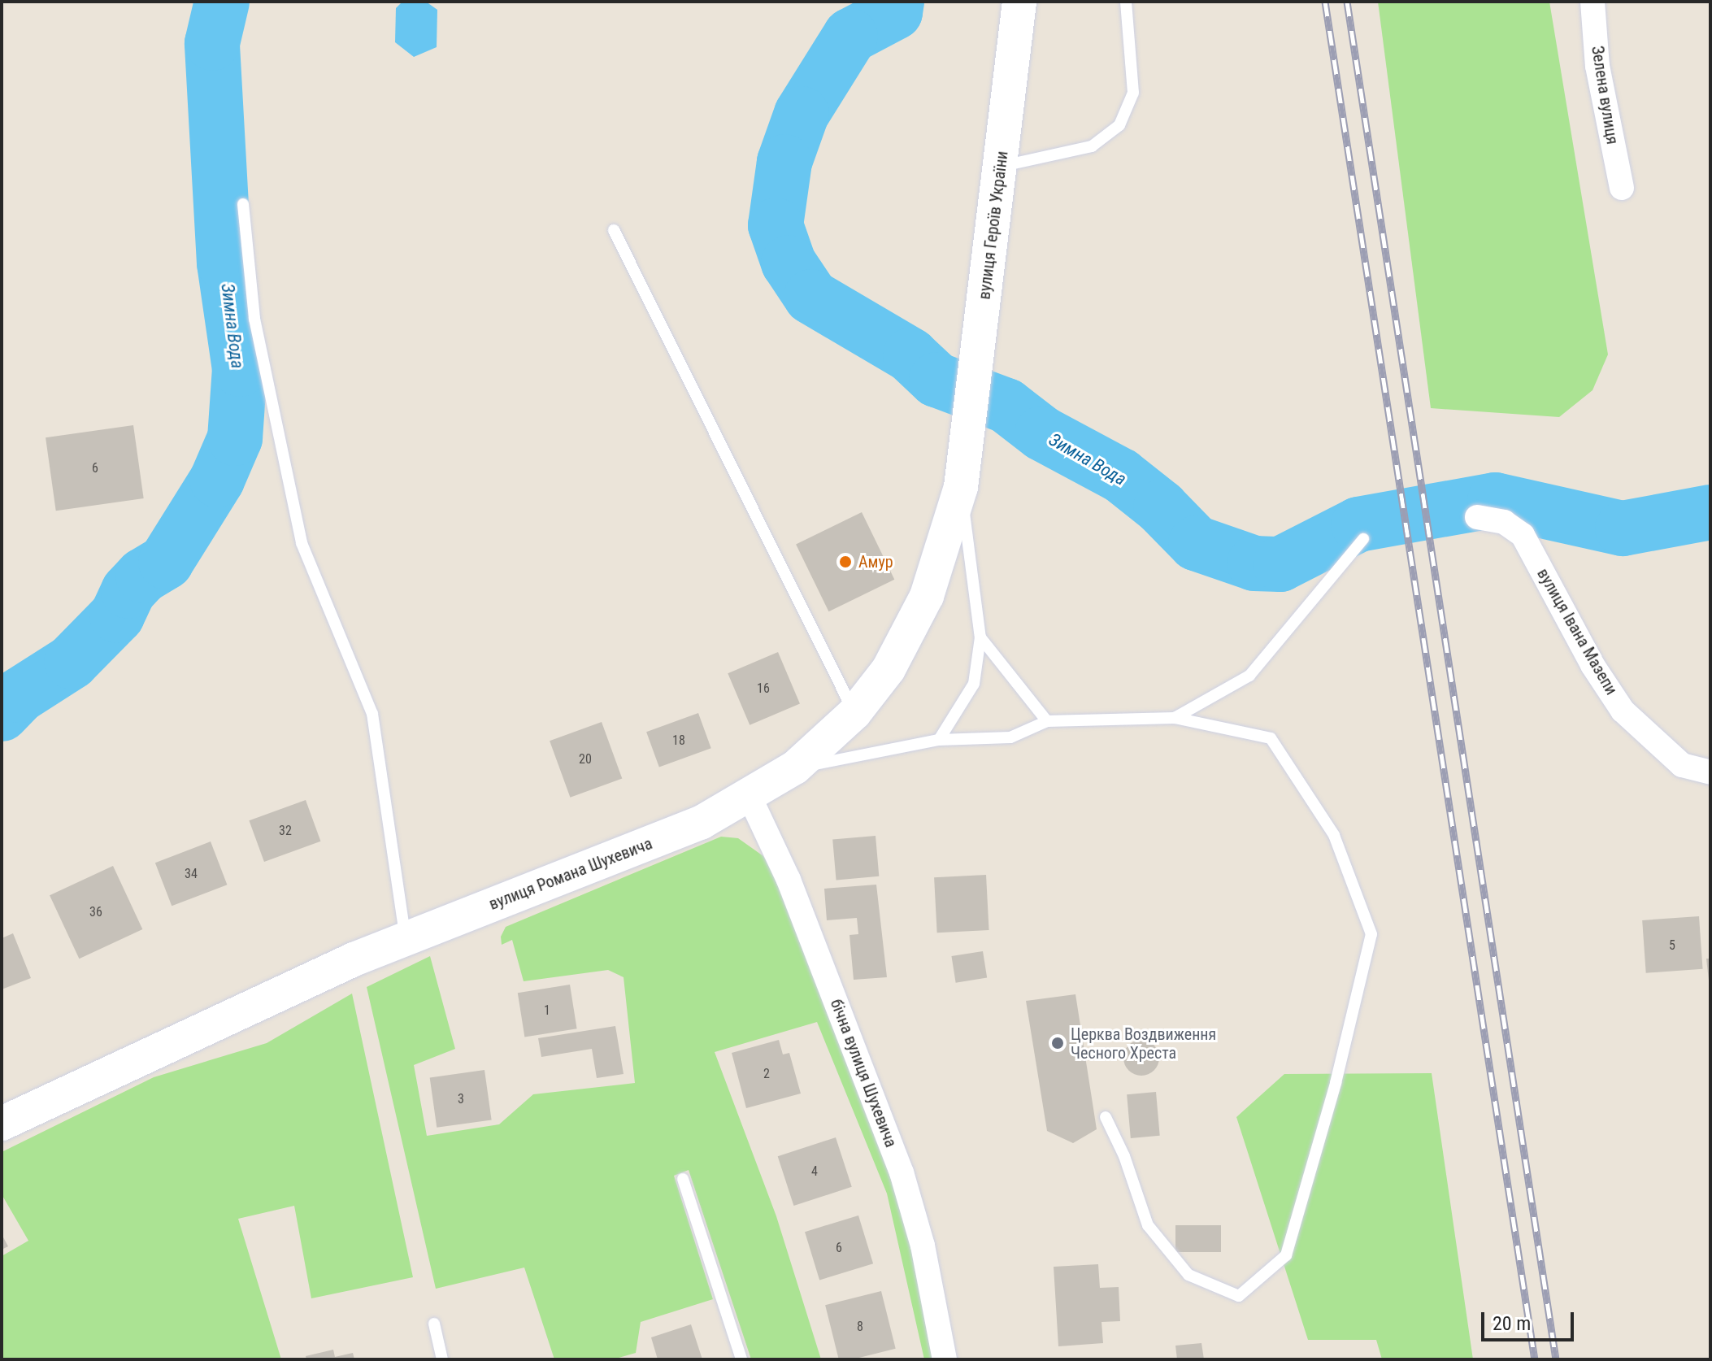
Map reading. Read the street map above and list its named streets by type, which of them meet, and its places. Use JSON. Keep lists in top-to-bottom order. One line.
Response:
{"streets":{"main road":["вулиця Героїв України","вулиця Романа Шухевича"],"street":["Зелена вулиця","вулиця Івана Мазепи","бічна вулиця Шухевича"]},"crossings":[["вулиця Героїв України","вулиця Романа Шухевича"],["вулиця Романа Шухевича","бічна вулиця Шухевича"]],"water":["Зимна Вода"],"places":["Амур","Церква Воздвиження Чесного Хреста"],"house_numbers":["6","16","18","20","32","34","36","5","1","2","3","4","6","8"],"scale_bar":"20 m"}
